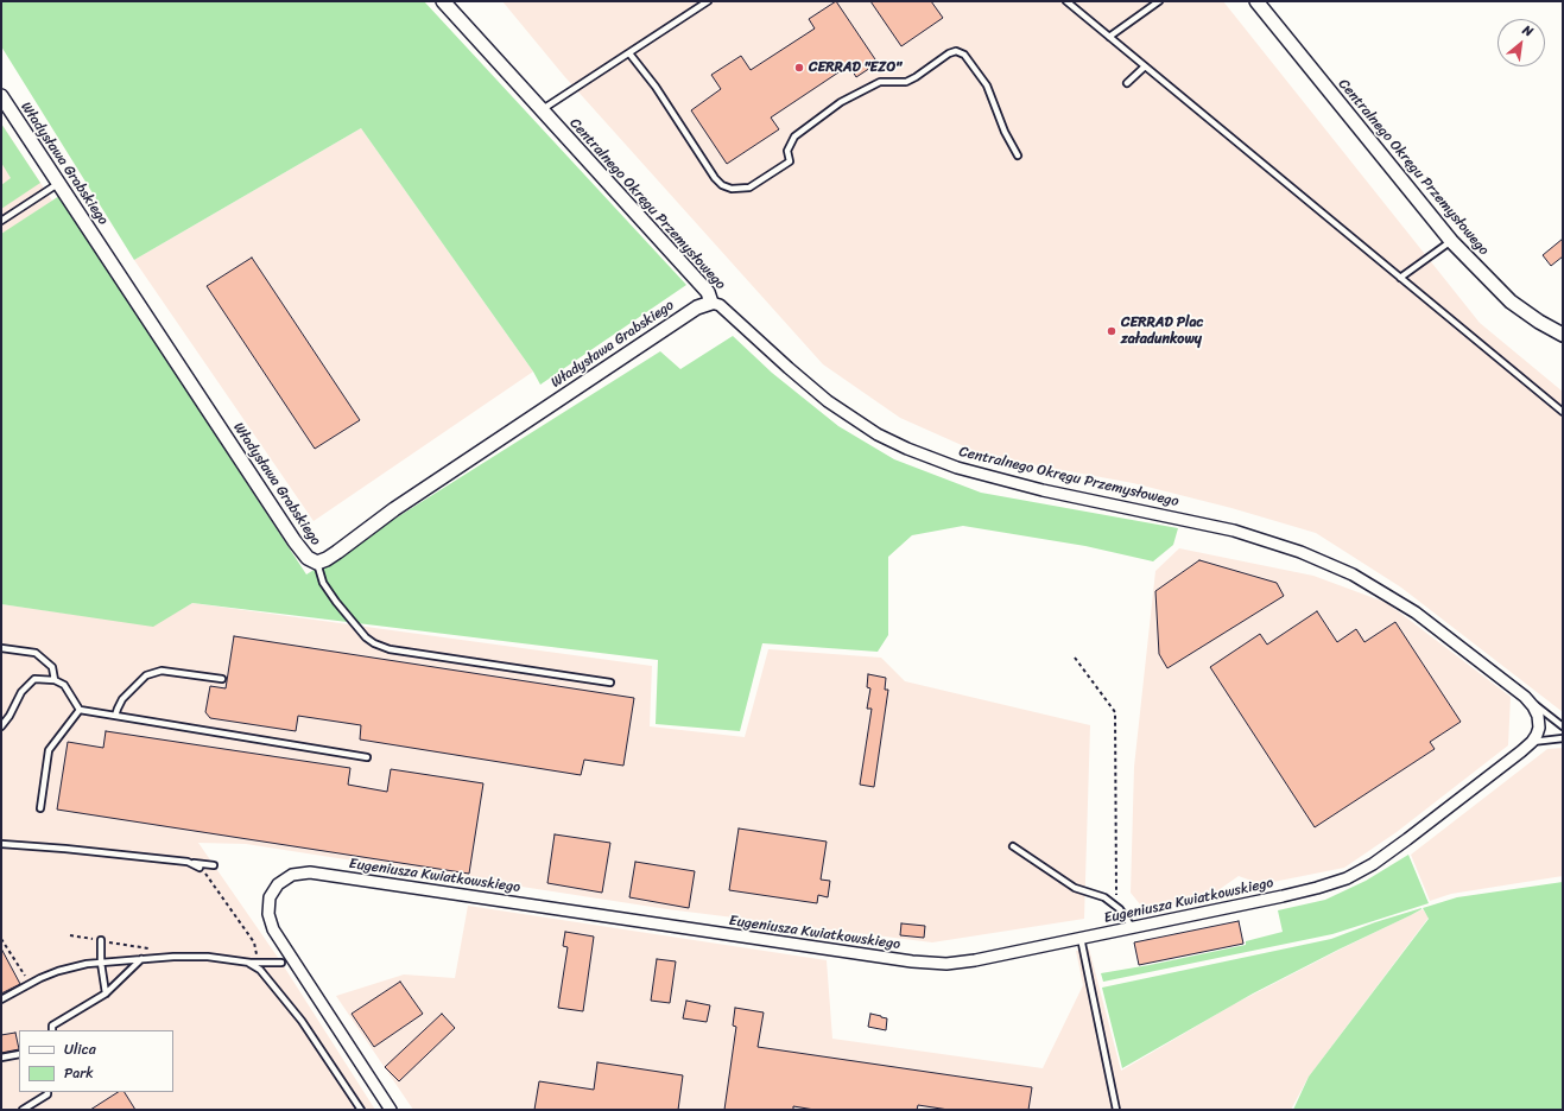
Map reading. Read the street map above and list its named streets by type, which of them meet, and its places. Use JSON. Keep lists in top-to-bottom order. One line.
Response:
{"streets":{"street":["Władysława Grabskiego","Centralnego Okręgu Przemysłowego","Eugeniusza Kwiatkowskiego"]},"crossings":[["Władysława Grabskiego","Centralnego Okręgu Przemysłowego"],["Centralnego Okręgu Przemysłowego","Eugeniusza Kwiatkowskiego"]],"places":["CERRAD \"EZO\"","CERRAD Plac załadunkowy"],"legend":["Ulica","Park"],"north":"top right"}
